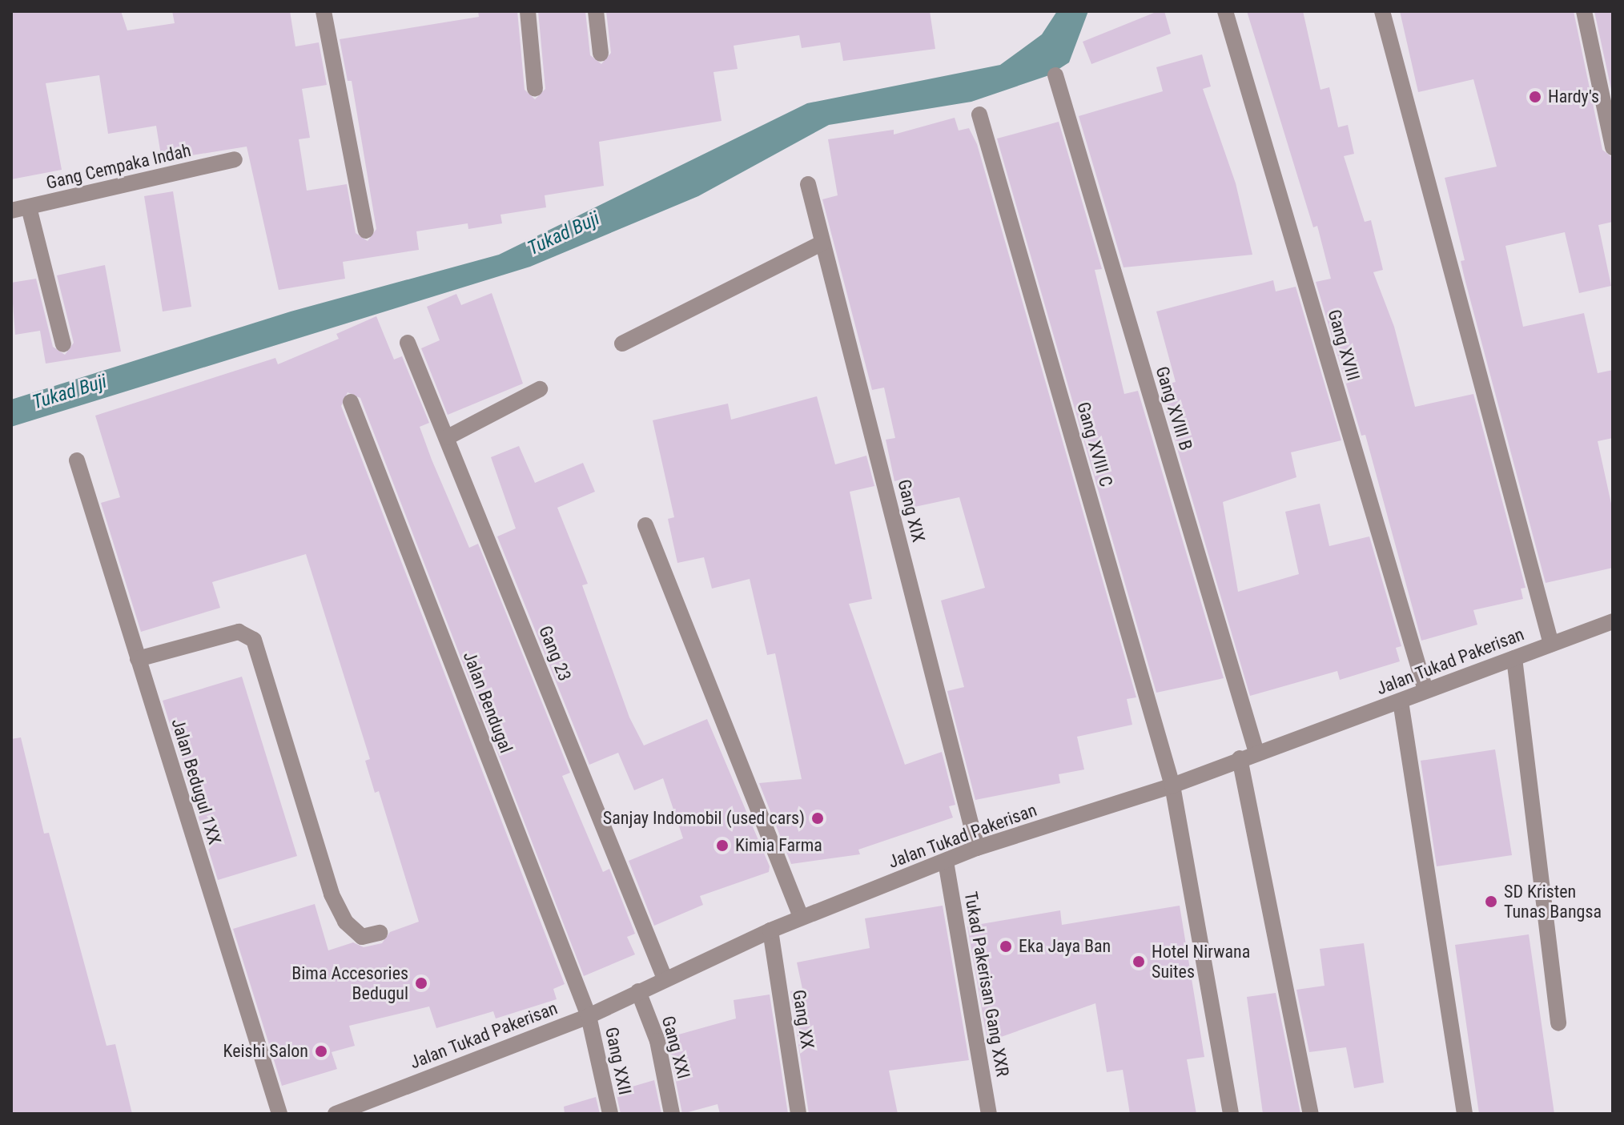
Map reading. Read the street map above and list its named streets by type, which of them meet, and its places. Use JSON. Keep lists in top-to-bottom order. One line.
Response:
{"streets":{"street":["Gang Cempaka Indah","Gang XVIII","Gang XVIII B","Gang XVIII C","Gang XIX","Gang 23","Jalan Tukad Pakerisan","Jalan Bendugal","Jalan Bedugul 1XX","Tukad Pakerisan Gang XXR","Gang XX","Gang XXI","Gang XXII"]},"crossings":[["Gang XVIII","Jalan Tukad Pakerisan"],["Gang XVIII B","Jalan Tukad Pakerisan"],["Gang XVIII C","Jalan Tukad Pakerisan"],["Gang XIX","Jalan Tukad Pakerisan"],["Gang 23","Jalan Tukad Pakerisan"],["Jalan Tukad Pakerisan","Jalan Bendugal"],["Jalan Tukad Pakerisan","Tukad Pakerisan Gang XXR"],["Jalan Tukad Pakerisan","Gang XX"],["Jalan Tukad Pakerisan","Gang XXI"],["Jalan Tukad Pakerisan","Gang XXII"],["Jalan Bendugal","Gang XXII"]],"water":["Tukad Buji"],"places":["Hardy's","Sanjay Indomobil (used cars)","Kimia Farma","SD Kristen Tunas Bangsa","Eka Jaya Ban","Hotel Nirwana Suites","Bima Accesories Bedugul","Keishi Salon"]}
